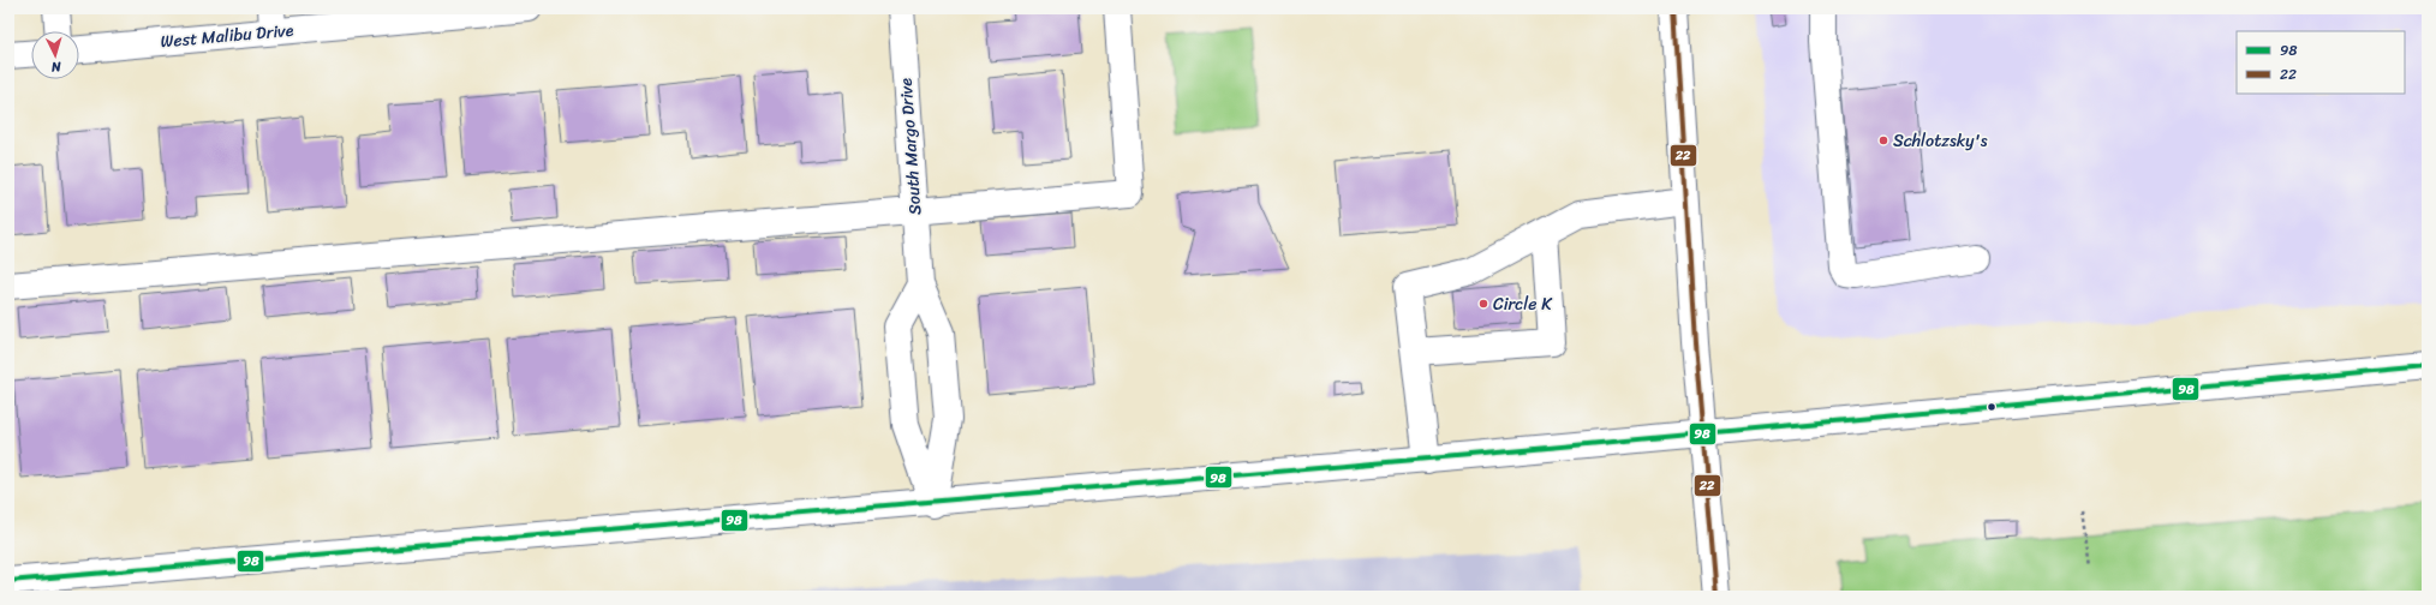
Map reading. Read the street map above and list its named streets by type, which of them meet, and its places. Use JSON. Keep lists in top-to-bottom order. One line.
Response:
{"streets":{"main road":["West Malibu Drive","South Margo Drive"]},"places":["Schlotzsky's","Circle K"],"lines":["transit line 22","transit line 98"],"legend":["98","22"],"north":"bottom"}
